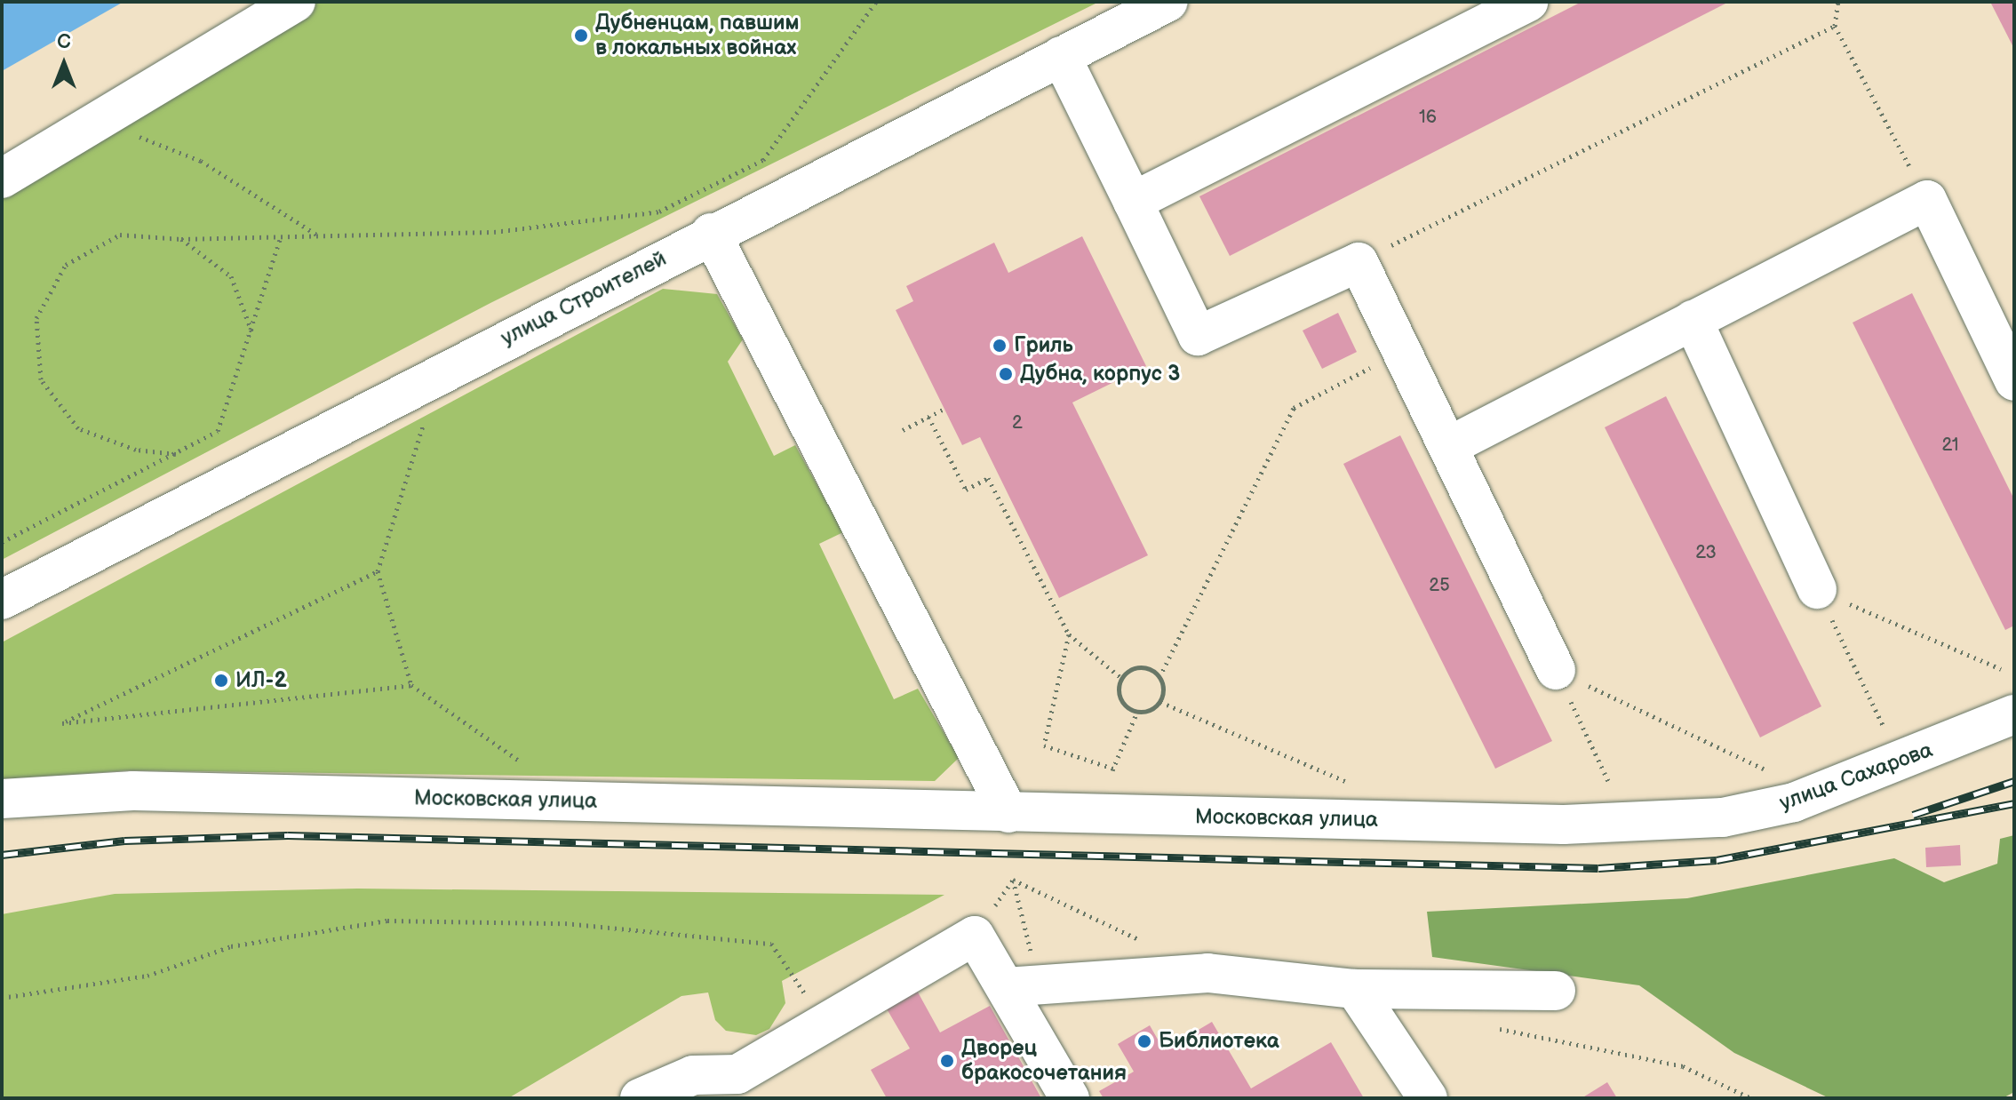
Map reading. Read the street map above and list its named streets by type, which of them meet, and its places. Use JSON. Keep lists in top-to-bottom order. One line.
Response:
{"streets":{"street":["улица Строителей","улица Сахарова","Московская улица"]},"crossings":[["улица Сахарова","Московская улица"]],"places":["Дубненцам, павшим в локальных войнах","Гриль","Дубна, корпус 3","ИЛ-2","Библиотека","Дворец бракосочетания"],"house_numbers":["16","2","21","23","25"],"north":"top"}
